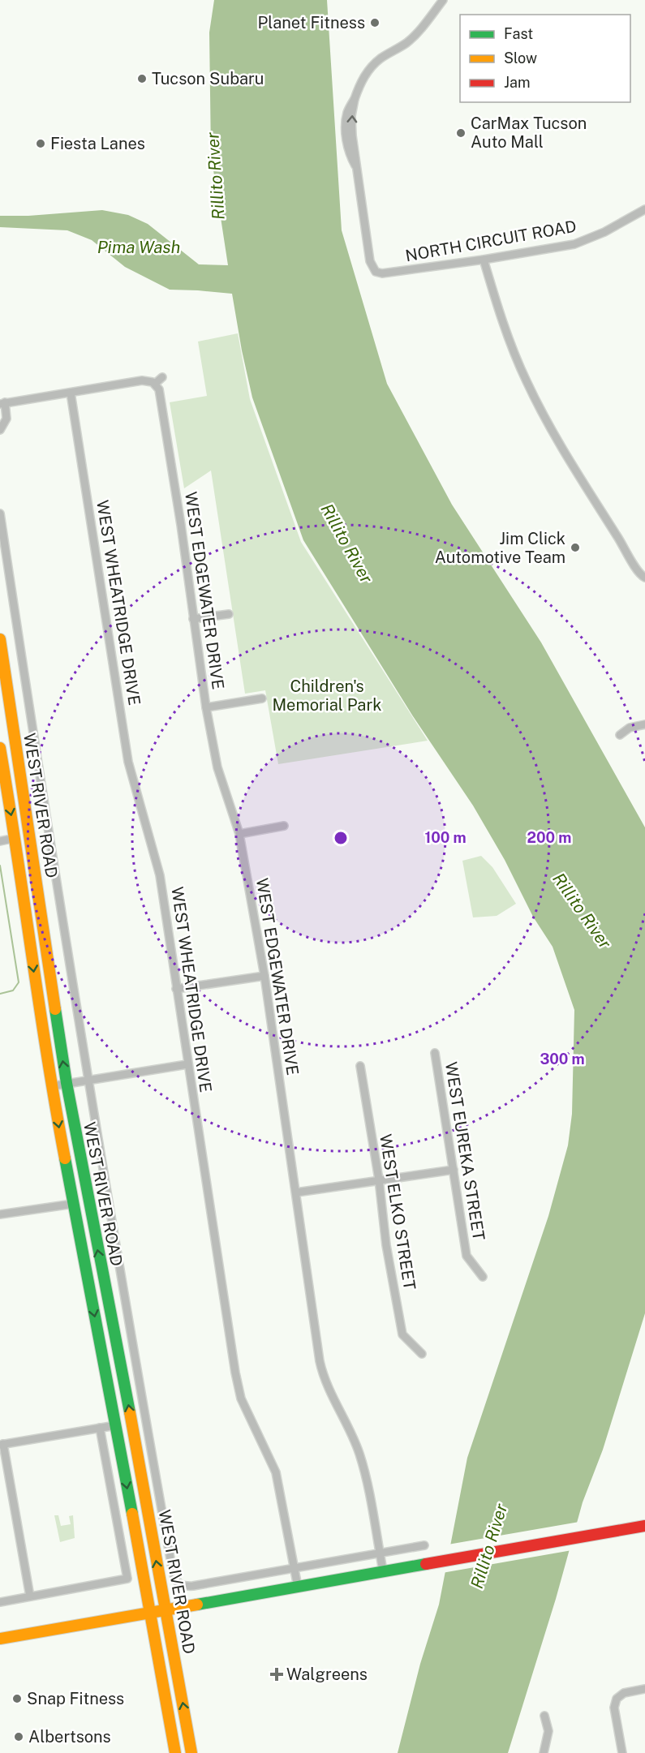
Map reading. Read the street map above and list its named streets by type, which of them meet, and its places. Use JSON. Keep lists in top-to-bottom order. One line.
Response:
{"streets":{"main road":["WEST RIVER ROAD"],"street":["NORTH CIRCUIT ROAD","WEST EDGEWATER DRIVE","WEST WHEATRIDGE DRIVE","WEST EUREKA STREET","WEST ELKO STREET"]},"water":["Rillito River","Pima Wash"],"parks":["Children's Memorial Park"],"places":{"other":["Planet Fitness","Tucson Subaru","CarMax Tucson Auto Mall","Fiesta Lanes","Jim Click Automotive Team","Snap Fitness","Albertsons"],"health":["Walgreens"]},"legend":["Fast","Slow","Jam"],"rings":["100 m","200 m","300 m"]}
